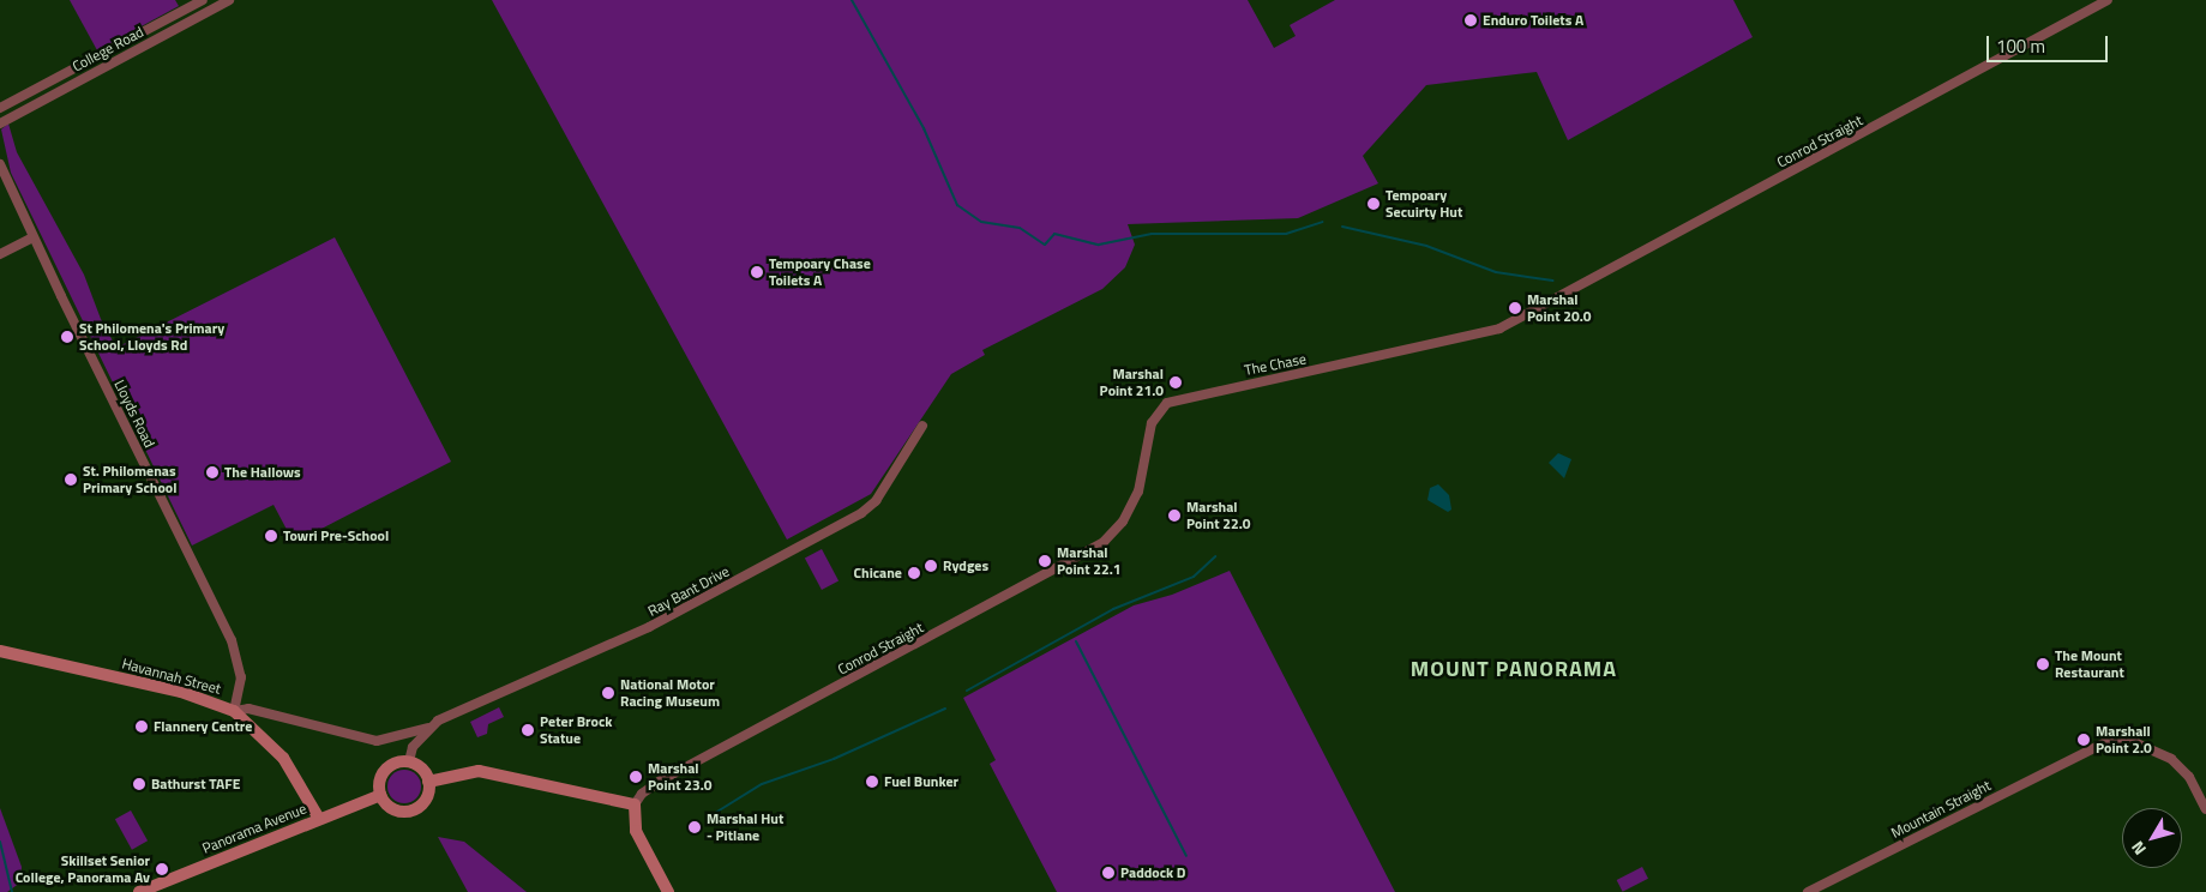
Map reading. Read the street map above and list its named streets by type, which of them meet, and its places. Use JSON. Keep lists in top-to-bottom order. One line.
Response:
{"streets":{"street":["College Road","Conrod Straight","The Chase","Lloyds Road","Ray Bant Drive","Havannah Street","Mountain Straight","Panorama Avenue"]},"crossings":[["Conrod Straight","The Chase"],["Lloyds Road","Ray Bant Drive"],["Lloyds Road","Havannah Street"],["Ray Bant Drive","Havannah Street"],["Ray Bant Drive","Panorama Avenue"],["Havannah Street","Panorama Avenue"]],"districts":["MOUNT PANORAMA"],"places":["Enduro Toilets A","Tempoary Secuirty Hut","Tempoary Chase Toilets A","Marshal Point 20.0","St Philomena's Primary School, Lloyds Rd","Marshal Point 21.0","The Hallows","St. Philomenas Primary School","Marshal Point 22.0","Towri Pre-School","Marshal Point 22.1","Rydges","Chicane","The Mount Restaurant","National Motor Racing Museum","Flannery Centre","Peter Brock Statue","Marshall Point 2.0","Marshal Point 23.0","Fuel Bunker","Bathurst TAFE","Marshal Hut - Pitlane","Skillset Senior College, Panorama Av","Paddock D"],"scale_bar":"100 m","north":"bottom left"}
